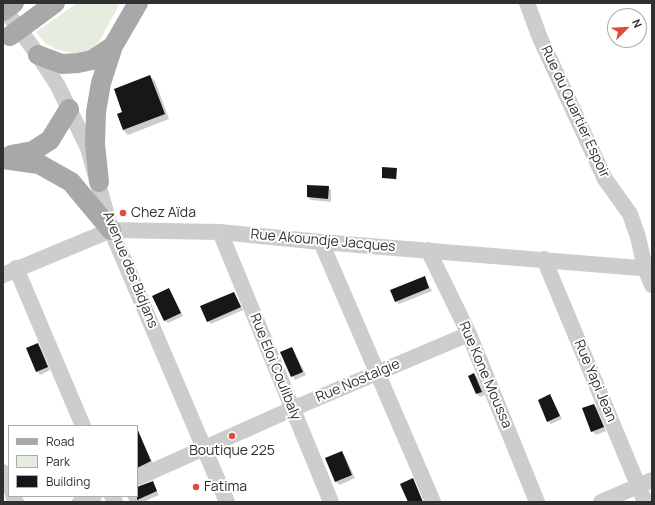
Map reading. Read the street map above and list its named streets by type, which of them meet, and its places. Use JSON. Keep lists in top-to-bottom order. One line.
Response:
{"streets":{"street":["Rue du Quartier Espoir","Rue Akoundje Jacques","Avenue des Bidjans","Rue Eloi Coulibaly","Rue Kone Moussa","Rue Nostalgie","Rue Yapi Jean"]},"crossings":[["Rue du Quartier Espoir","Rue Akoundje Jacques"],["Rue Akoundje Jacques","Avenue des Bidjans"],["Rue Akoundje Jacques","Rue Eloi Coulibaly"],["Rue Akoundje Jacques","Rue Kone Moussa"],["Rue Akoundje Jacques","Rue Yapi Jean"],["Avenue des Bidjans","Rue Nostalgie"],["Rue Eloi Coulibaly","Rue Nostalgie"],["Rue Kone Moussa","Rue Nostalgie"]],"places":["Chez Aïda","Boutique 225","Fatima"],"legend":["Road","Park","Building"],"north":"top right"}
